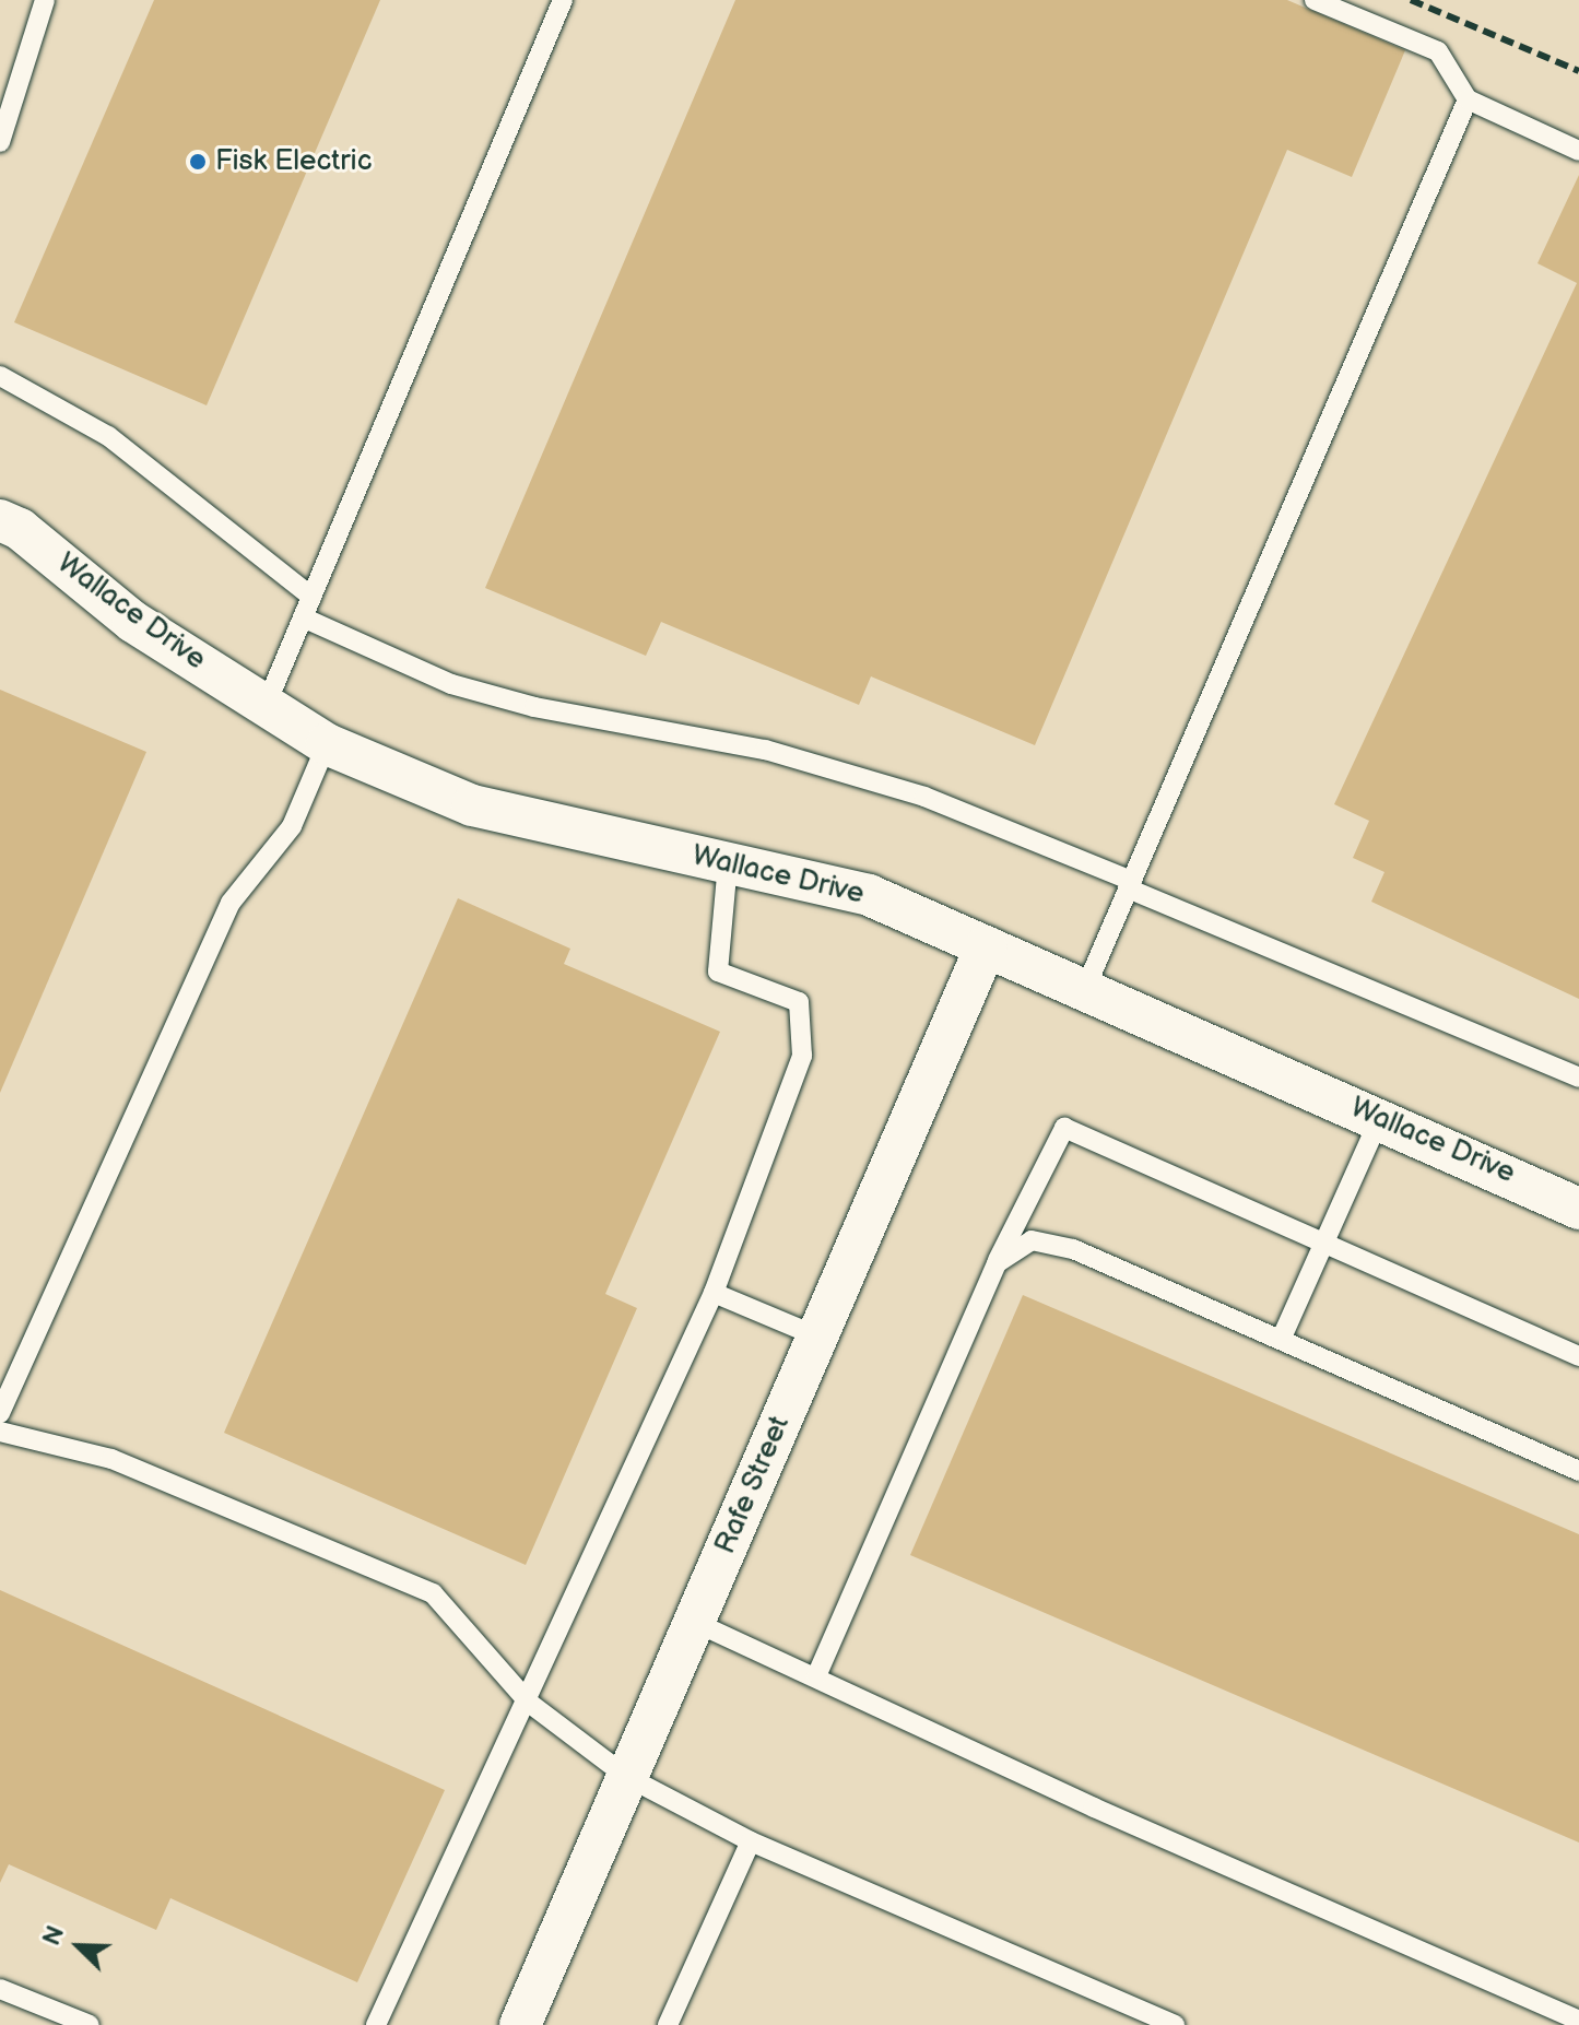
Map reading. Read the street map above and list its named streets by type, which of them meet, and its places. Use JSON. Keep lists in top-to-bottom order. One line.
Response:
{"streets":{"street":["Wallace Drive","Rafe Street"]},"crossings":[["Wallace Drive","Rafe Street"]],"places":["Fisk Electric"],"north":"top left"}
